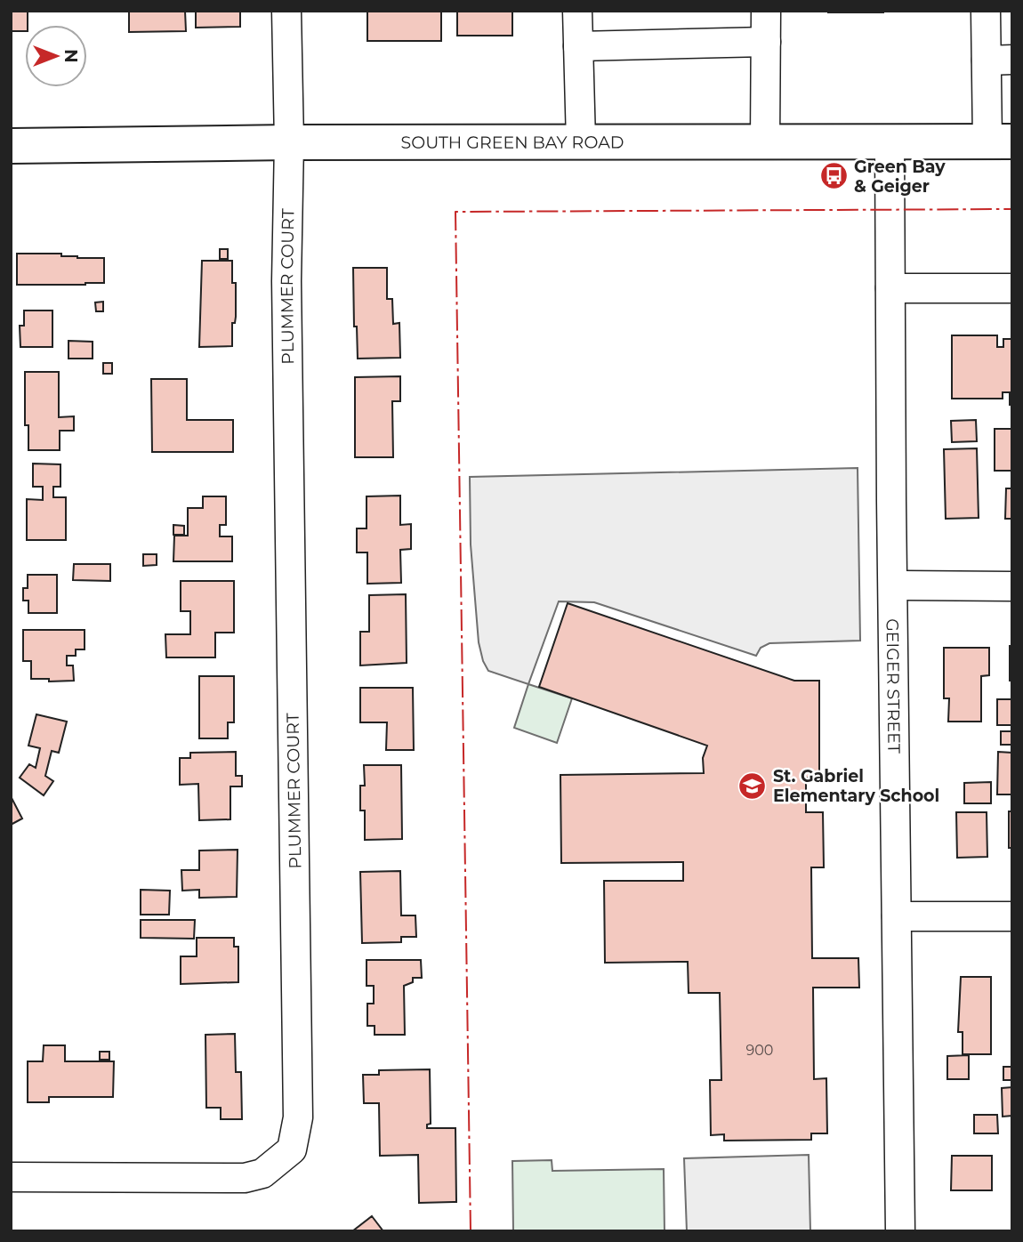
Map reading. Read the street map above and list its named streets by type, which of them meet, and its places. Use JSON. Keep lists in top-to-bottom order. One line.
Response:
{"streets":{"main road":["SOUTH GREEN BAY ROAD"],"street":["PLUMMER COURT","GEIGER STREET"]},"crossings":[["SOUTH GREEN BAY ROAD","PLUMMER COURT"],["SOUTH GREEN BAY ROAD","GEIGER STREET"]],"places":{"bus stop":["Green Bay & Geiger"],"school or university":["St. Gabriel Elementary School"]},"house_numbers":["900"],"north":"right"}
